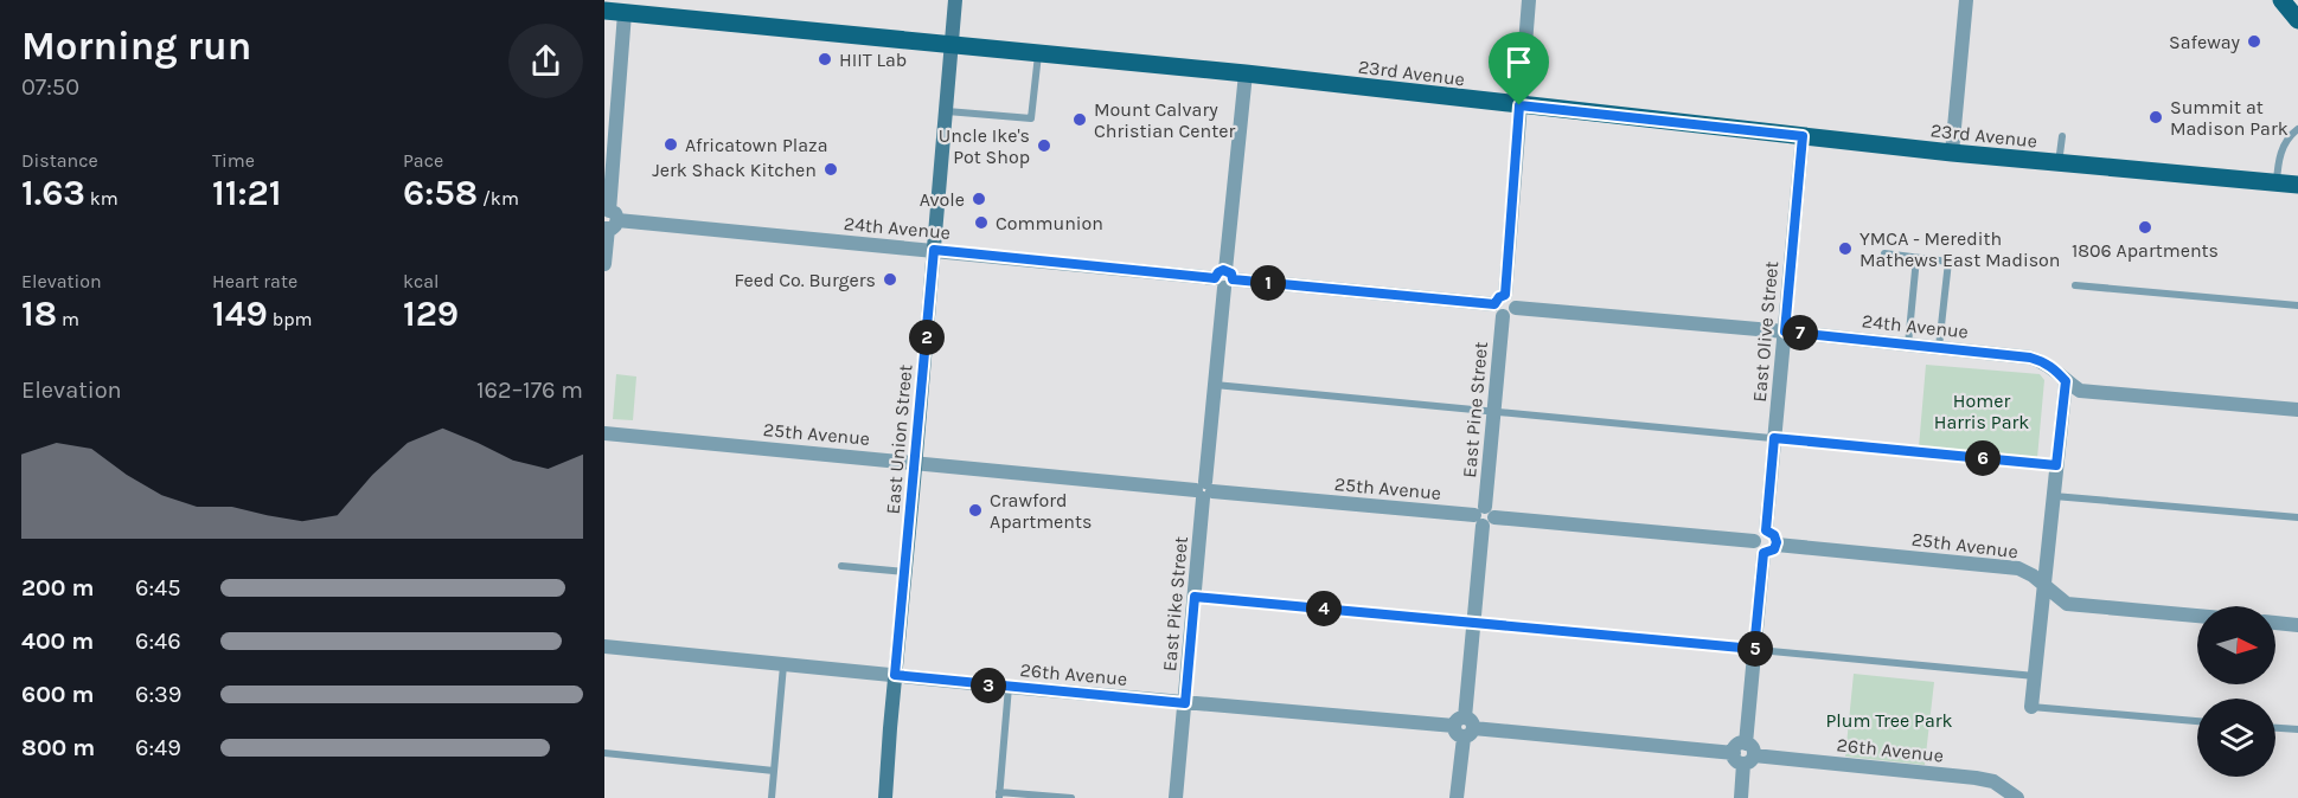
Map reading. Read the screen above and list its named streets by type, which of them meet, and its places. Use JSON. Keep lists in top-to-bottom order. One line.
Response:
{"streets":{"main road":["23rd Avenue","East Union Street"],"street":["24th Avenue","East Olive Street","East Pine Street","25th Avenue","East Pike Street","26th Avenue"]},"crossings":[["23rd Avenue","East Olive Street"],["23rd Avenue","East Pine Street"],["23rd Avenue","East Union Street"],["23rd Avenue","East Pike Street"],["24th Avenue","East Olive Street"],["24th Avenue","East Pine Street"],["24th Avenue","East Union Street"],["24th Avenue","East Pike Street"],["East Olive Street","25th Avenue"],["East Pine Street","25th Avenue"],["East Pine Street","26th Avenue"],["25th Avenue","East Union Street"],["25th Avenue","East Pike Street"],["East Union Street","26th Avenue"],["East Pike Street","26th Avenue"]],"parks":["Homer Harris Park","Plum Tree Park"],"places":["Safeway","HIIT Lab","Summit at Madison Park","Mount Calvary Christian Center","Africatown Plaza","Uncle Ike's Pot Shop","Jerk Shack Kitchen","Avole","Communion","1806 Apartments","YMCA - Meredith Mathews East Madison","Feed Co. Burgers","Crawford Apartments"],"north":"right","page":{"heading":["Morning run","07:50"],"stats":[["Distance","1.63 km"],["Time","11:21"],["Pace","6:58 /km"],["Elevation","18 m"],["Heart rate","149 bpm"],["kcal","129"]],"pins":["1","7","2","6","4","5","3"],"chart":["Elevation","162–176 m"],"list":[{"name":"200 m","note":"6:45"},{"name":"400 m","note":"6:46"},{"name":"600 m","note":"6:39"},{"name":"800 m","note":"6:49"}]}}
